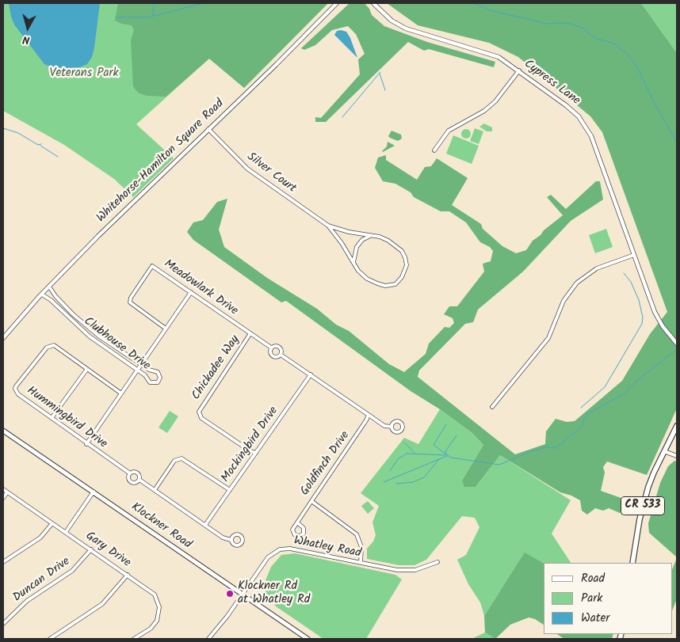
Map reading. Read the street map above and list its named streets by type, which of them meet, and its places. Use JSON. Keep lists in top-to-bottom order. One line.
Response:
{"streets":{"main road":["CR 533","Klockner Road"],"street":["Cypress Lane","Whitehorse-Hamilton Square Road","Silver Court","Meadowlark Drive","Clubhouse Drive","Chickadee Way","Hummingbird Drive","Mockingbird Drive","Goldfinch Drive","Whatley Road","Gary Drive","Duncan Drive"]},"crossings":[["Whitehorse-Hamilton Square Road","Silver Court"],["Whitehorse-Hamilton Square Road","Clubhouse Drive"],["Meadowlark Drive","Chickadee Way"],["Meadowlark Drive","Mockingbird Drive"],["Meadowlark Drive","Goldfinch Drive"],["Chickadee Way","Mockingbird Drive"],["Hummingbird Drive","Mockingbird Drive"],["Klockner Road","Whatley Road"],["Gary Drive","Duncan Drive"]],"parks":["Veterans Park"],"places":["Klockner Rd at Whatley Rd"],"legend":["Road","Park","Water"],"north":"bottom"}
